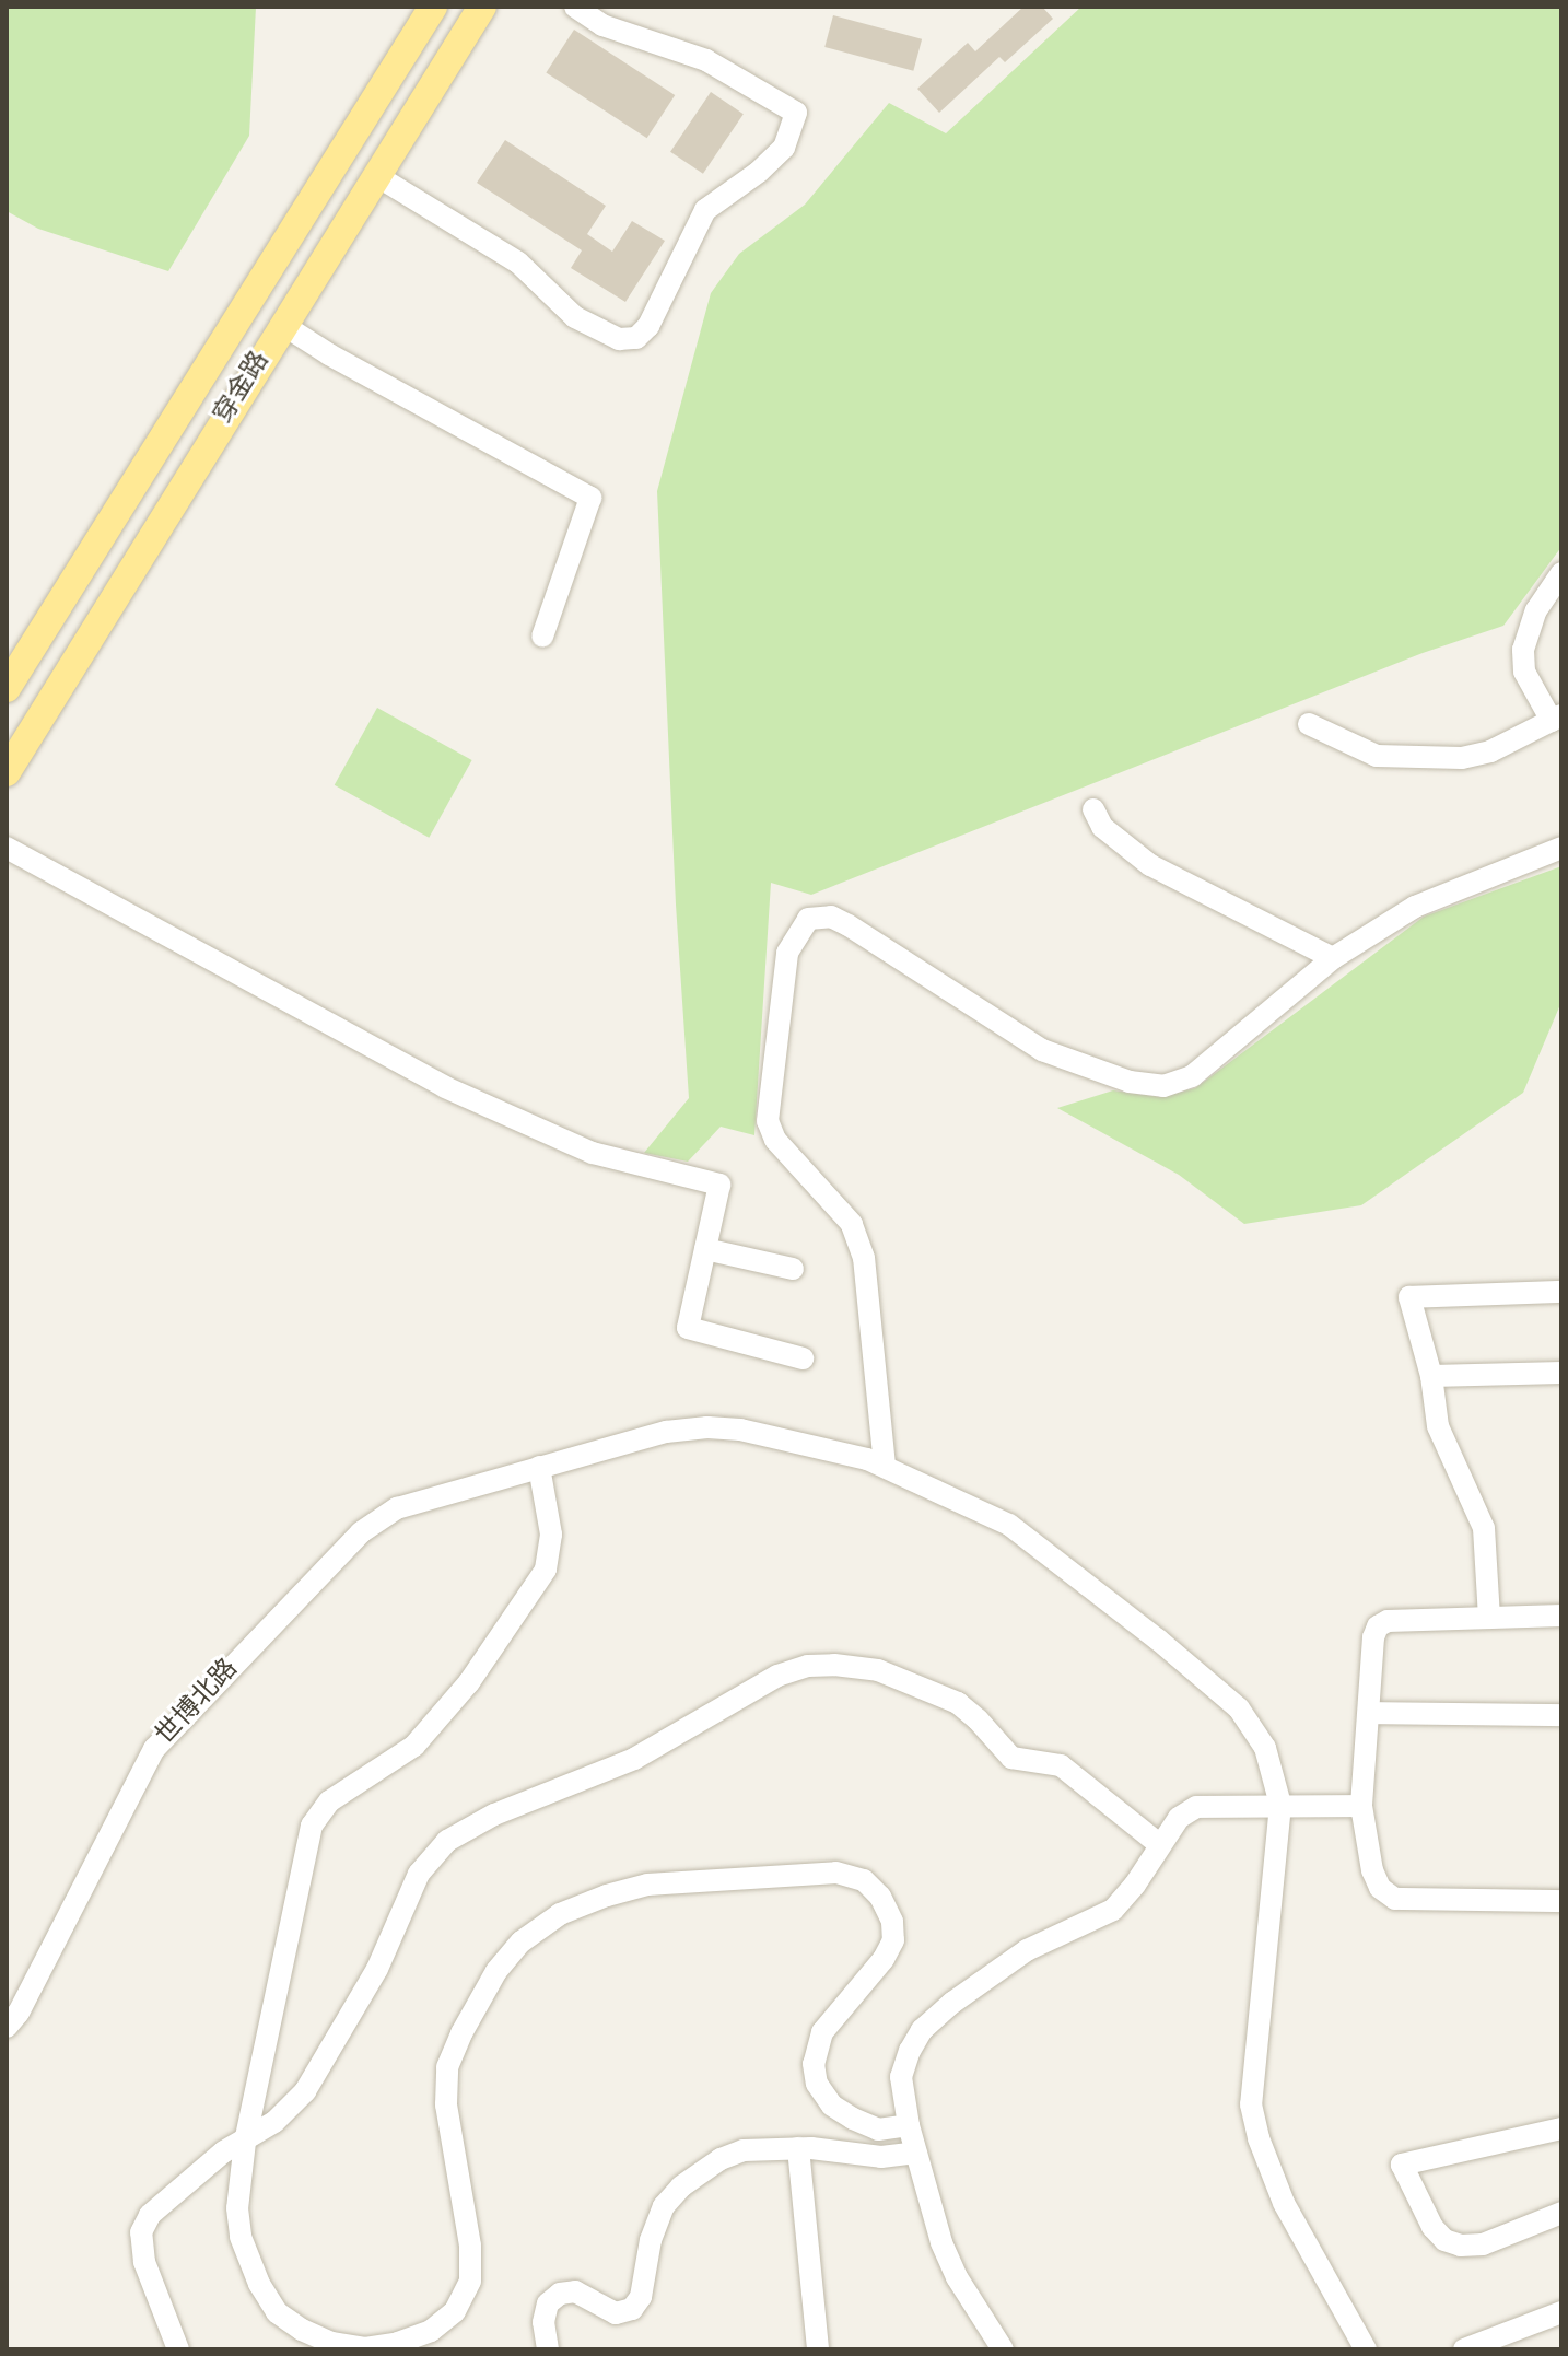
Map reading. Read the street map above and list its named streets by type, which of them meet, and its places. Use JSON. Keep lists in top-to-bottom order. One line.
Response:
{"streets":{"main road":["穿金路"],"street":["世博北路"]}}
